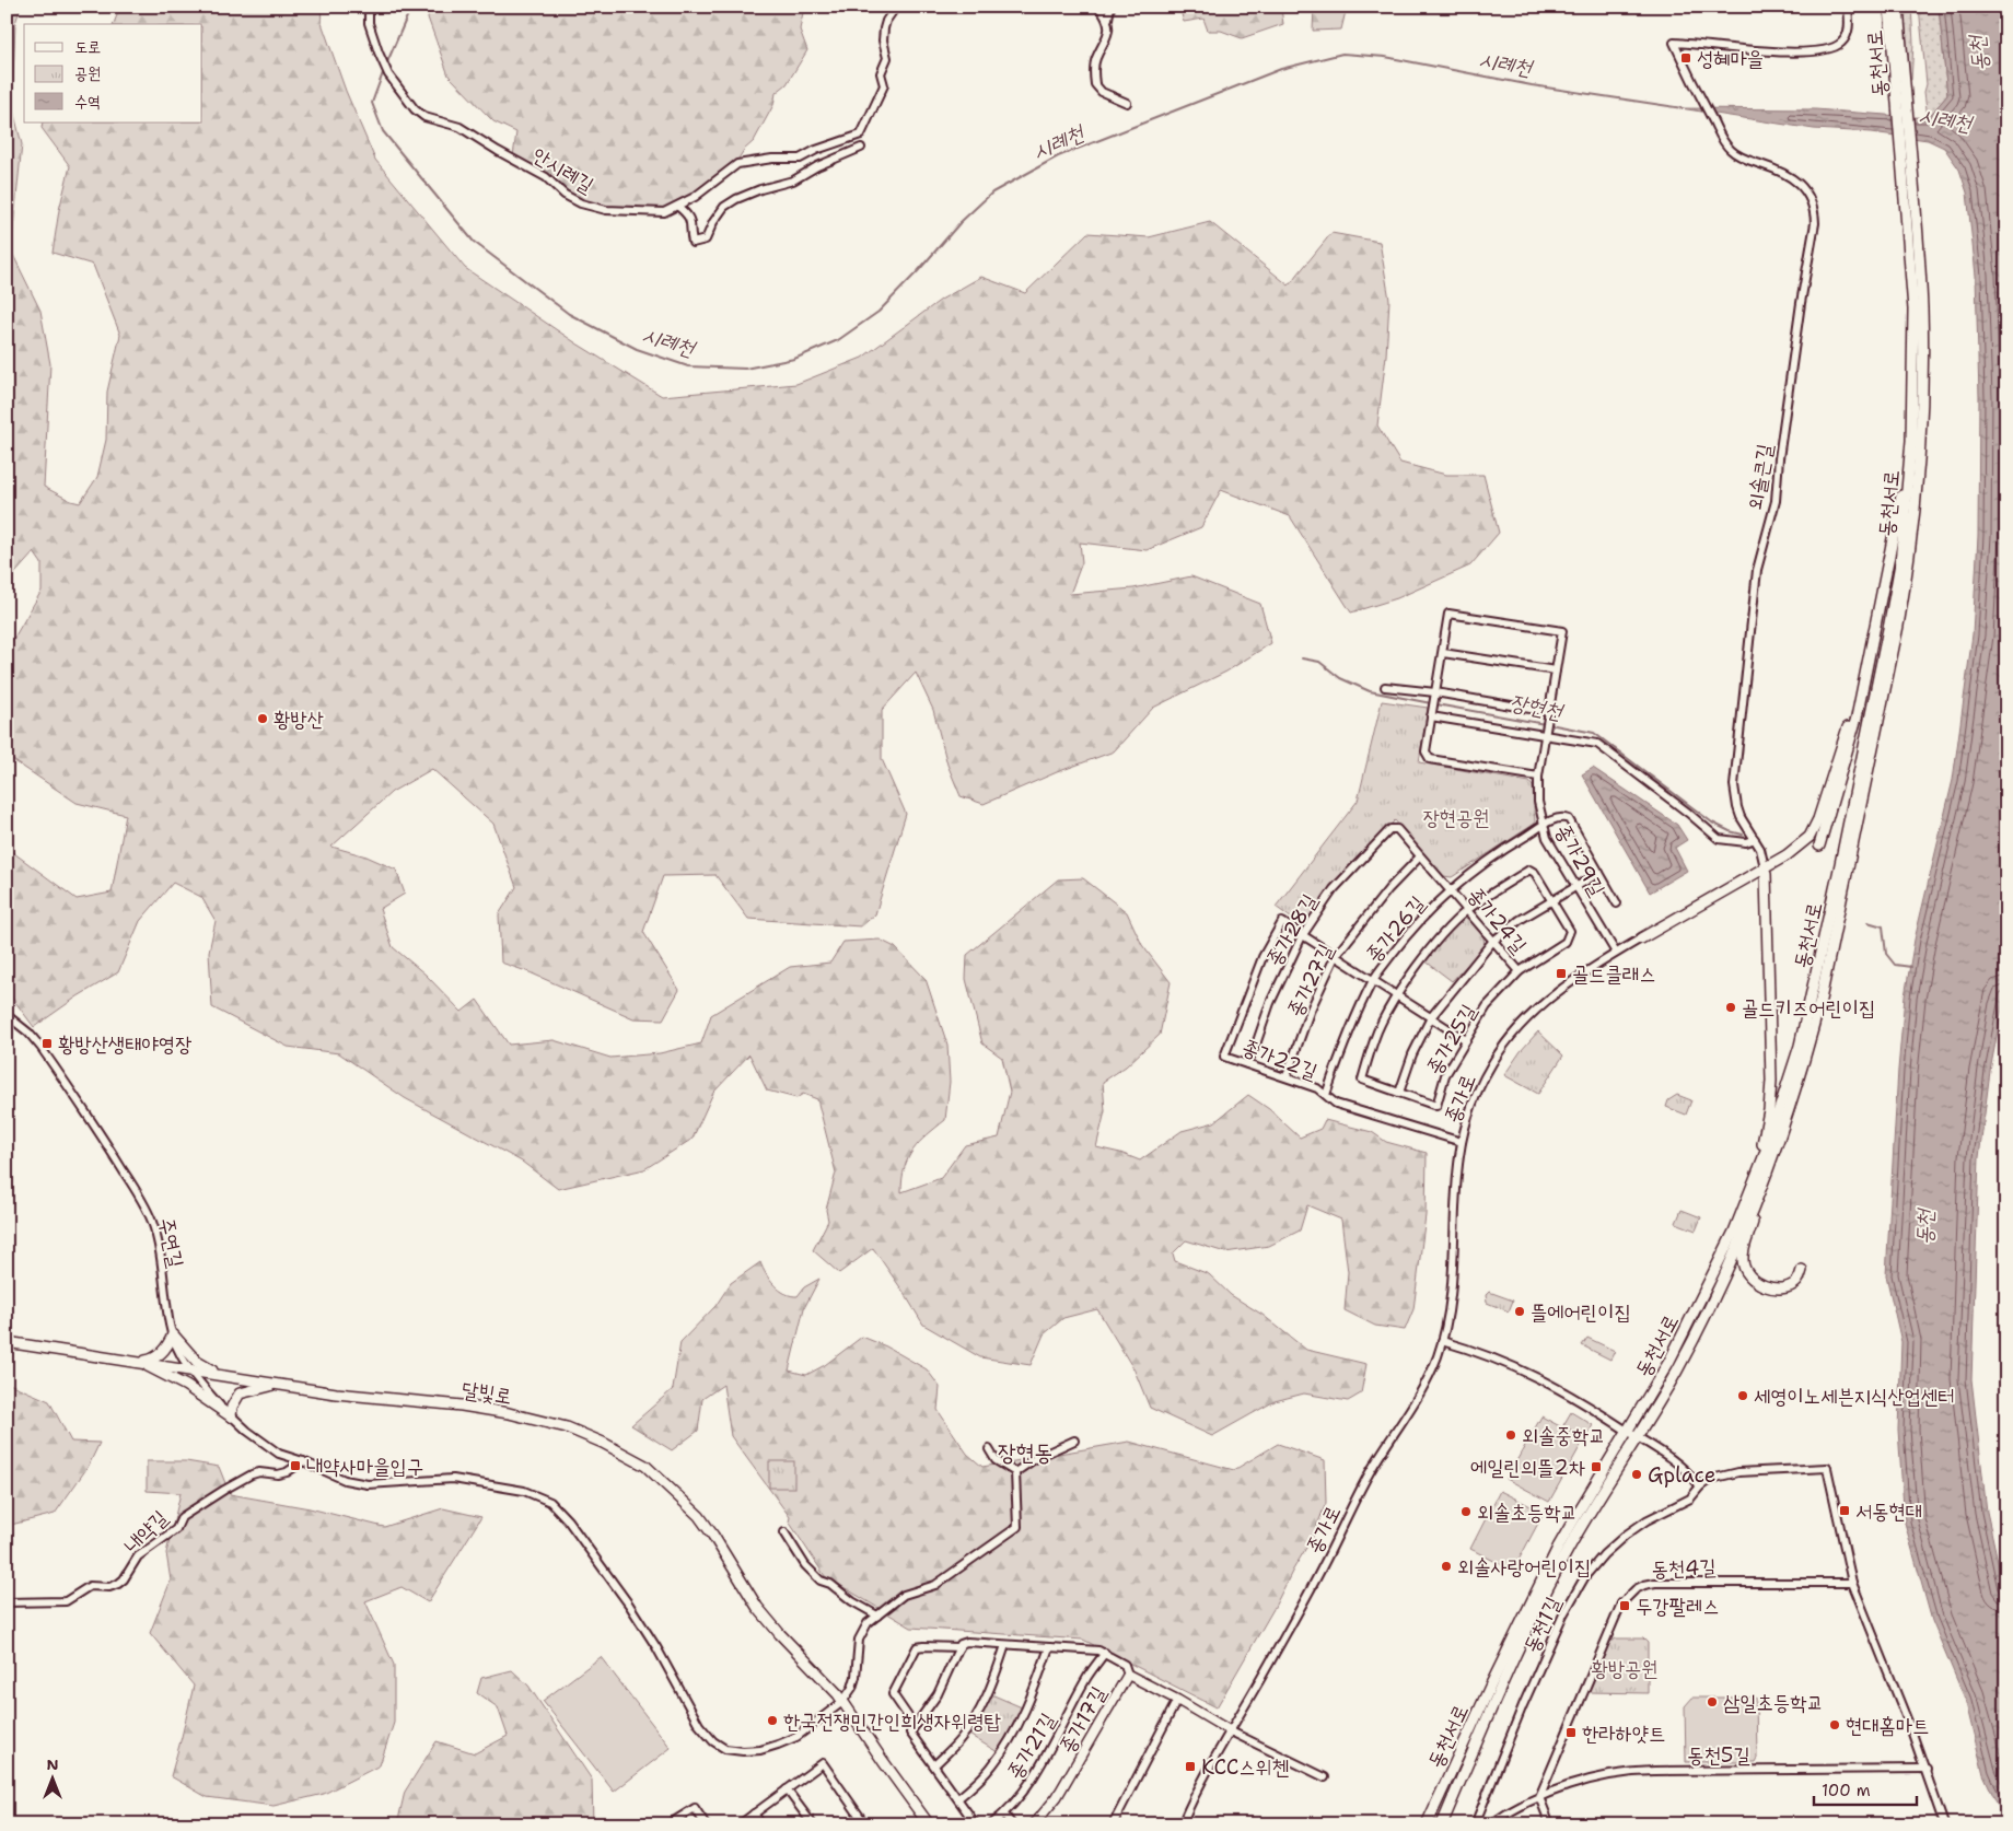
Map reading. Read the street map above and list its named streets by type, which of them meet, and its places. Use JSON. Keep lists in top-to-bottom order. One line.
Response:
{"streets":{"main road":["동천서로","달빛로"],"street":["안시례길","외솔큰길","종가29길","종가24길","종가26길","종가28길","종가27길","종가25길","종가22길","종가로","주연길","내약길","동천4길","동천1길","종가17길","종가21길","동천5길"]},"crossings":[["종가29길","종가26길"],["종가29길","종가25길"],["종가29길","종가로"],["종가24길","종가26길"],["종가24길","종가28길"],["종가24길","종가27길"],["종가24길","종가25길"],["종가26길","종가25길"],["종가26길","종가22길"],["종가28길","종가22길"],["종가27길","종가22길"],["종가22길","종가로"],["종가로","종가17길"],["주연길","달빛로"],["주연길","내약길"],["동천4길","동천1길"],["동천4길","동천5길"]],"districts":["장현동"],"water":["동천","시례천","장현천"],"parks":["장현공원","황방공원"],"places":{"transit":["성혜마을","골드클래스","황방산생태야영장","내약사마을입구","에일린의뜰2차","서동현대","두강팔레스","한라하얏트","KCC스위첸"],"other":["황방산","골드키즈어린이집","뜰에어린이집","세영이노세븐지식산업센터","외솔중학교","Gplace","외솔초등학교","외솔사랑어린이집","삼일초등학교","한국전쟁민간인희생자위령탑","현대홈마트"]},"legend":["도로","공원","수역"],"scale_bar":"100 m","north":"top"}
